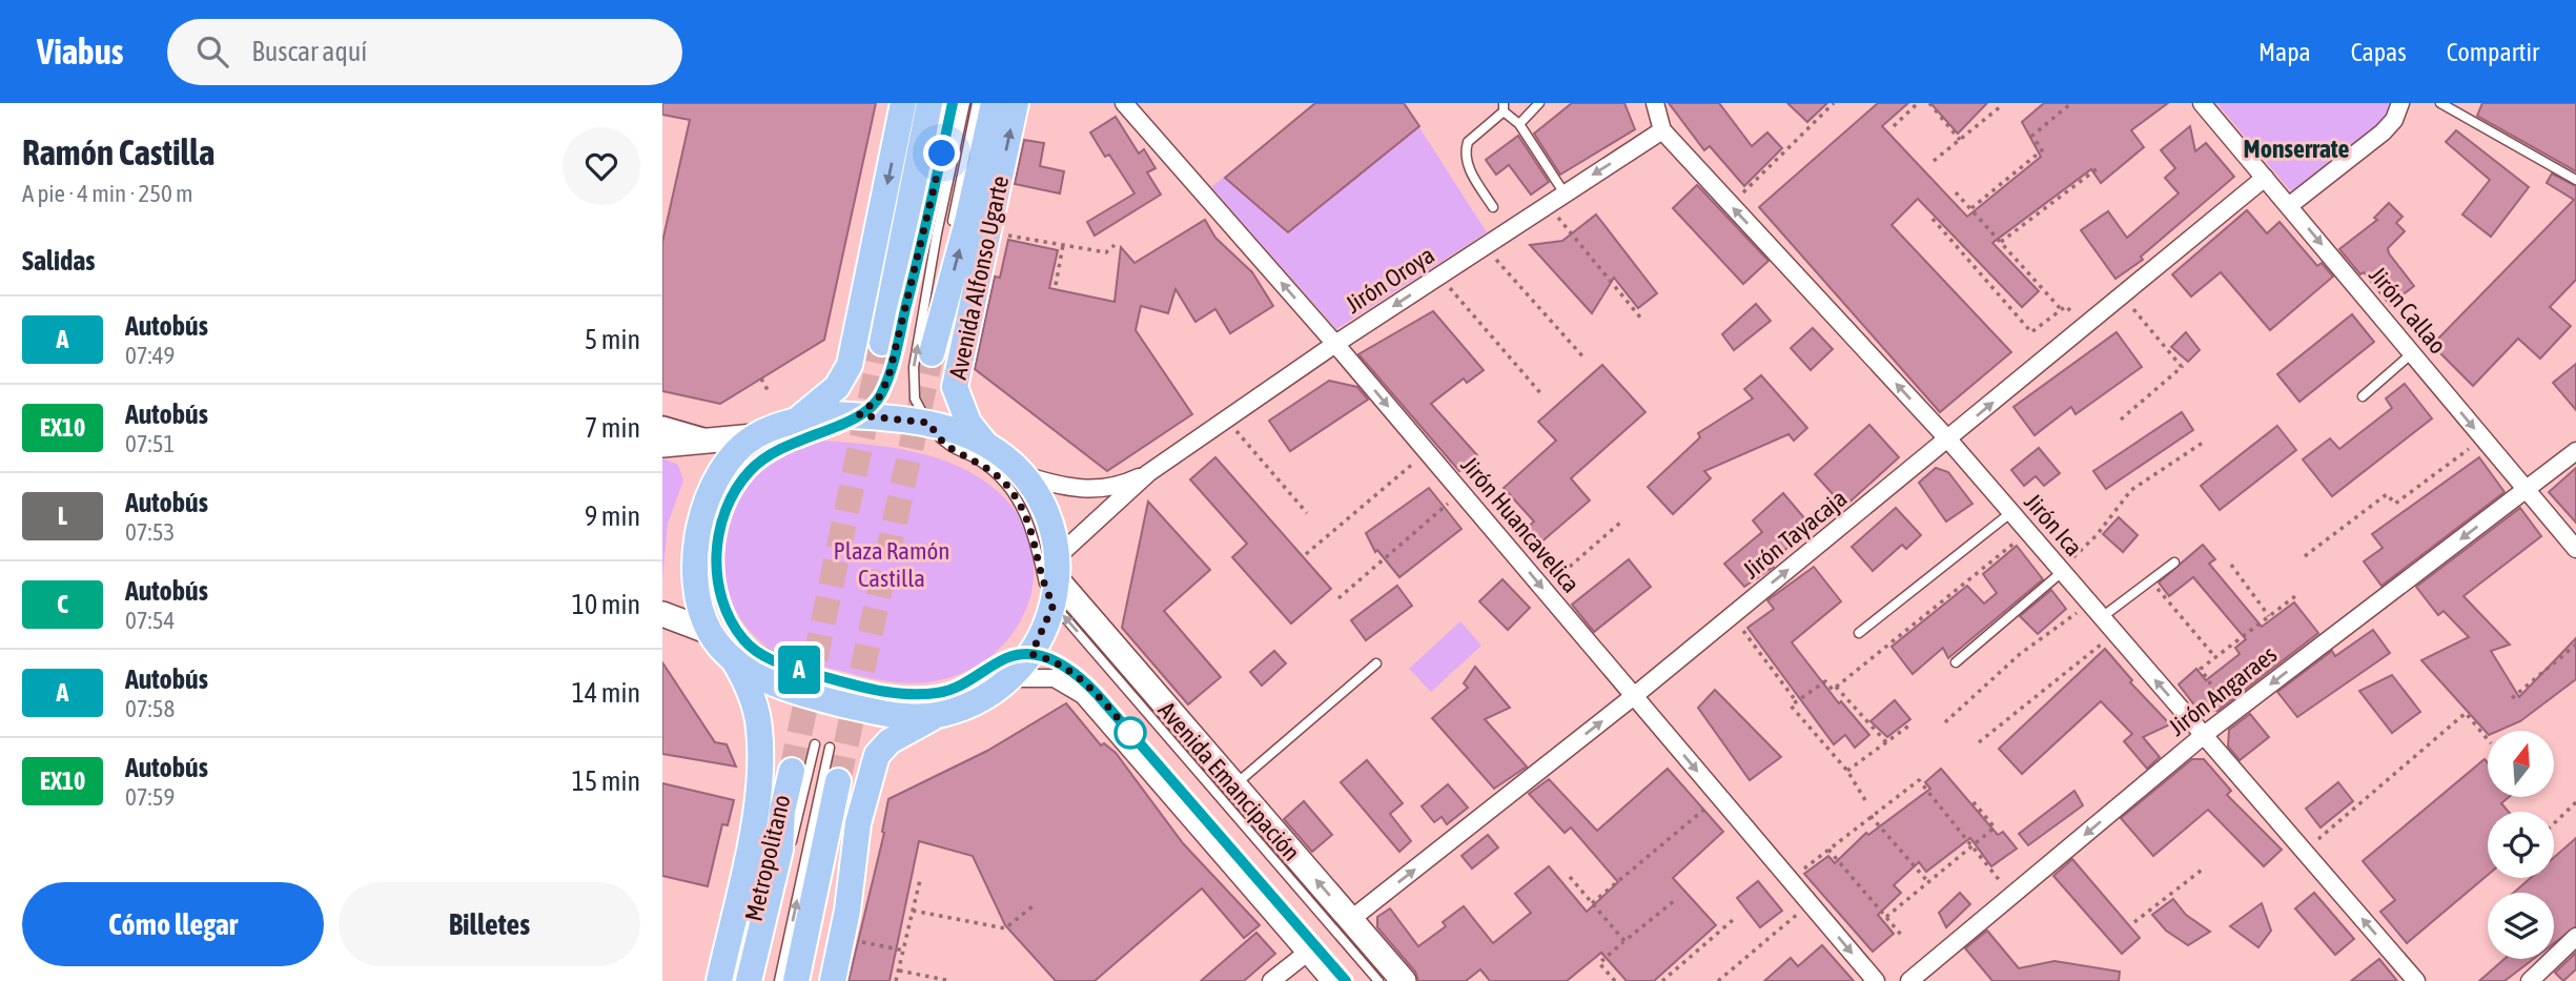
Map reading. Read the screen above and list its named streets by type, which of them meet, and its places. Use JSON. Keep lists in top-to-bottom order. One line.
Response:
{"streets":{"main road":["Avenida Alfonso Ugarte","Avenida Emancipación"],"street":["Jirón Oroya","Jirón Callao","Jirón Huancavelica","Jirón Ica","Jirón Tayacaja","Jirón Angaraes"],"lane":["Metropolitano"]},"crossings":[["Jirón Oroya","Jirón Huancavelica"],["Jirón Oroya","Jirón Ica"],["Jirón Oroya","Avenida Emancipación"],["Jirón Callao","Jirón Tayacaja"],["Jirón Callao","Jirón Angaraes"],["Jirón Huancavelica","Jirón Tayacaja"],["Jirón Ica","Jirón Tayacaja"],["Jirón Ica","Jirón Angaraes"],["Jirón Tayacaja","Avenida Emancipación"]],"one_way":["Jirón Callao","Jirón Ica","Jirón Tayacaja","Jirón Angaraes"],"districts":["Monserrate"],"parks":["Plaza Ramón Castilla"],"lines":["bus line A"],"north":"top","page":{"header":"Viabus","search":"Buscar aquí","nav":["Mapa","Capas","Compartir"],"heading":[["Ramón Castilla","A pie · 4 min · 250 m"],"Salidas"],"on_map":"A","list":[{"mark":"A","name":"Autobús","note":"07:49","value":"5 min"},{"mark":"EX10","name":"Autobús","note":"07:51","value":"7 min"},{"mark":"L","name":"Autobús","note":"07:53","value":"9 min"},{"mark":"C","name":"Autobús","note":"07:54","value":"10 min"},{"mark":"A","name":"Autobús","note":"07:58","value":"14 min"},{"mark":"EX10","name":"Autobús","note":"07:59","value":"15 min"}],"buttons":["Cómo llegar","Billetes"]}}
